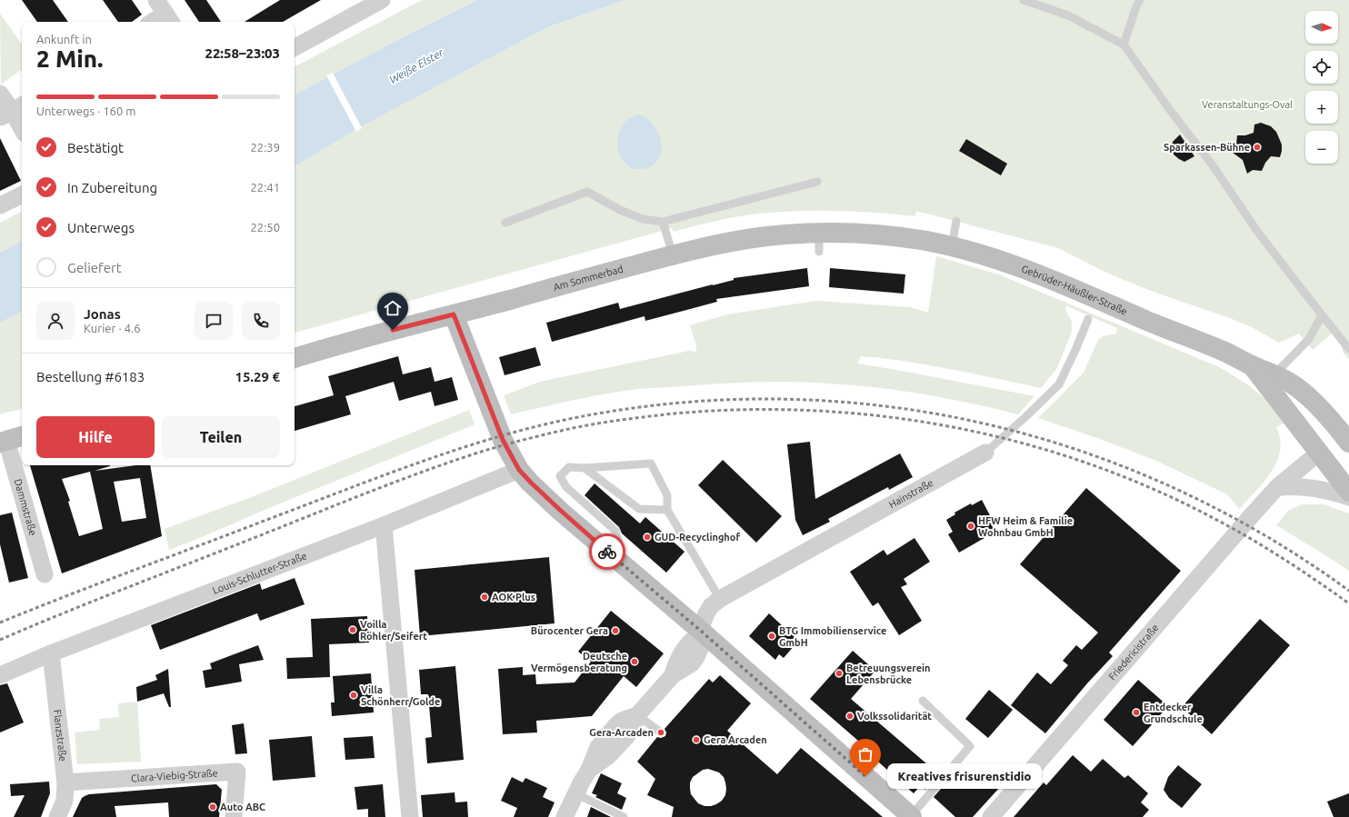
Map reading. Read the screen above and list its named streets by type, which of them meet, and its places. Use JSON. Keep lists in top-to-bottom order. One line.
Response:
{"streets":{"main road":["Am Sommerbad","Gebrüder-Häußler-Straße"],"street":["Hainstraße","Dammstraße","Louis-Schlutter-Straße","Friedericistraße","Flanzstraße","Clara-Viebig-Straße"]},"crossings":[["Am Sommerbad","Gebrüder-Häußler-Straße"],["Gebrüder-Häußler-Straße","Friedericistraße"],["Louis-Schlutter-Straße","Flanzstraße"],["Flanzstraße","Clara-Viebig-Straße"]],"water":["Weiße Elster"],"parks":["Veranstaltungs-Oval"],"places":["Sparkassen-Bühne","HFW Heim & Familie Wohnbau GmbH","GUD-Recyclinghof","AOK Plus","Voilla Röhler/Seifert","Bürocenter Gera","BTG Immobilienservice GmbH","Deutsche Vermögensberatung","Betreuungsverein Lebensbrücke","Villa Schönherr/Golde","Entdecker Grundschule","Volkssolidarität","Gera-Arcaden","Gera Arcaden","Kreatives frisurenstidio","Auto ABC"],"north":"right","page":{"map_buttons":["+","−"],"heading":["2 Min.","Ankunft in","22:58–23:03"],"panel":["Jonas","Kurier · 4.6","Bestellung #6183","15.29 €"],"bar":"Unterwegs · 160 m","list":[["Bestätigt","22:39"],["In Zubereitung","22:41"],["Unterwegs","22:50"],"Geliefert"],"buttons":["Hilfe","Teilen"],"bubble":"Kreatives frisurenstidio"}}
